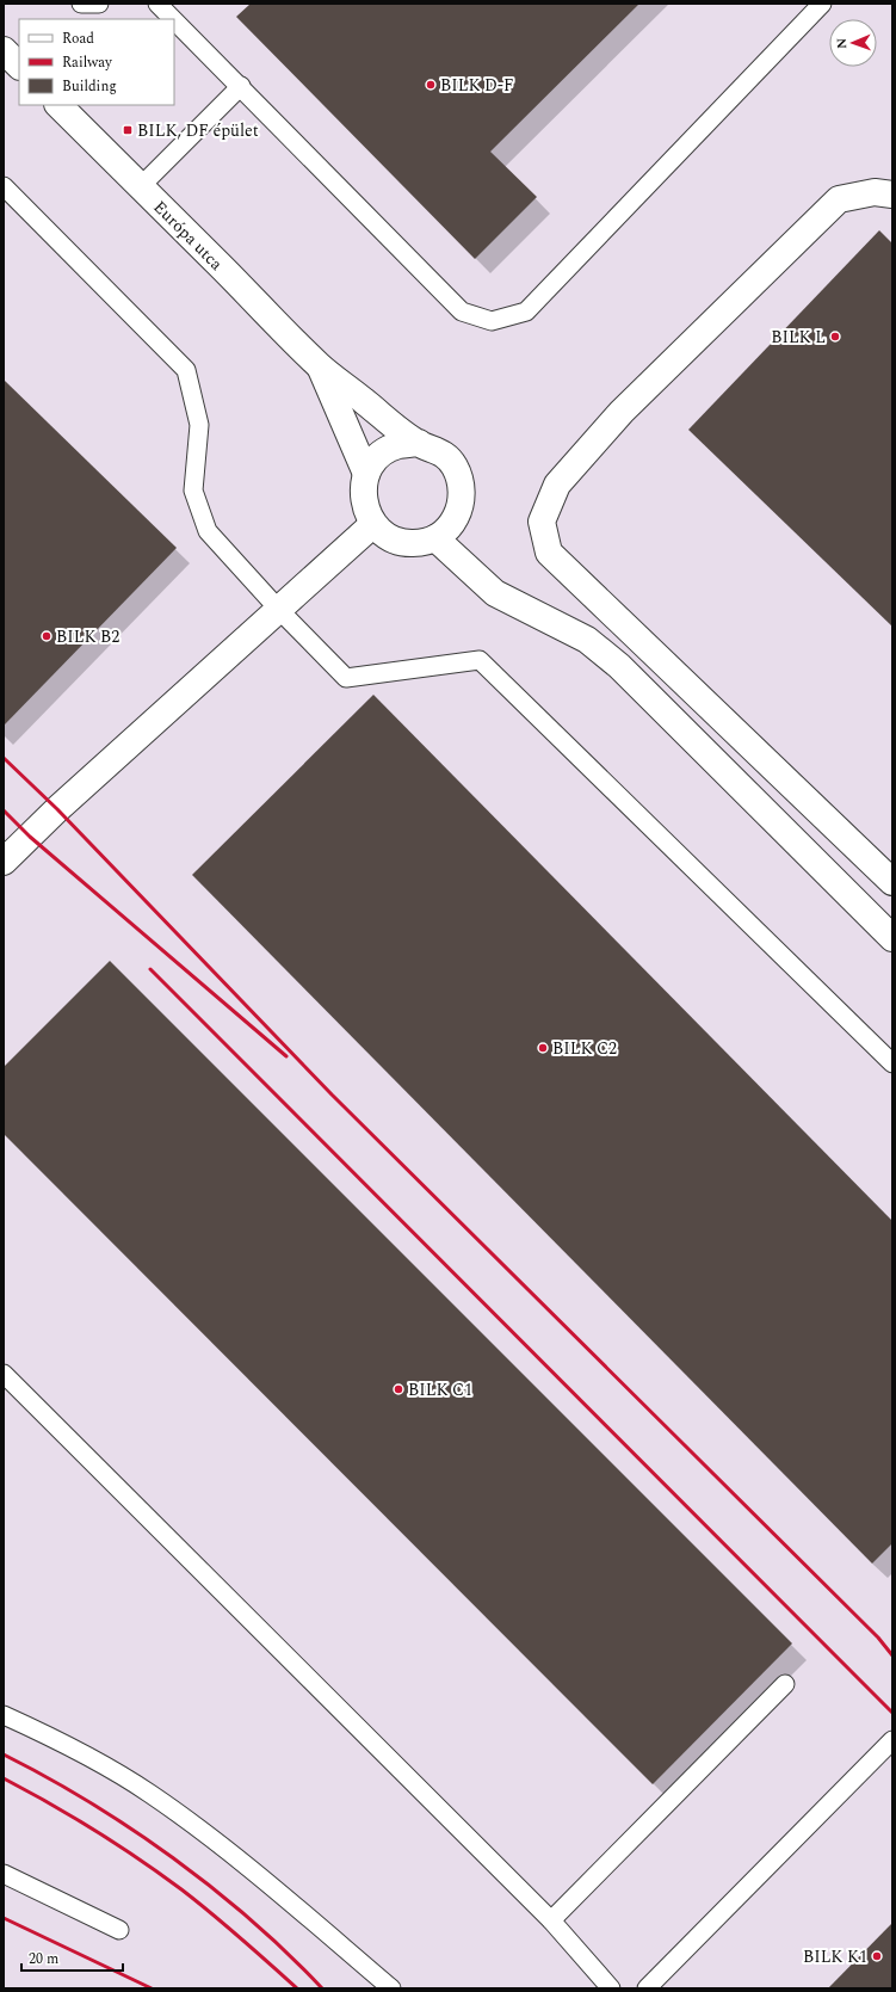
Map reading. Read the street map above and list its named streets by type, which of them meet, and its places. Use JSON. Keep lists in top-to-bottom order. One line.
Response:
{"streets":{"street":["Európa utca"]},"places":{"other":["BILK D-F","BILK L","BILK B2","BILK C2","BILK C1","BILK K1"],"transit":["BILK, DF épület"]},"legend":["Road","Railway","Building"],"scale_bar":"20 m","north":"left"}
